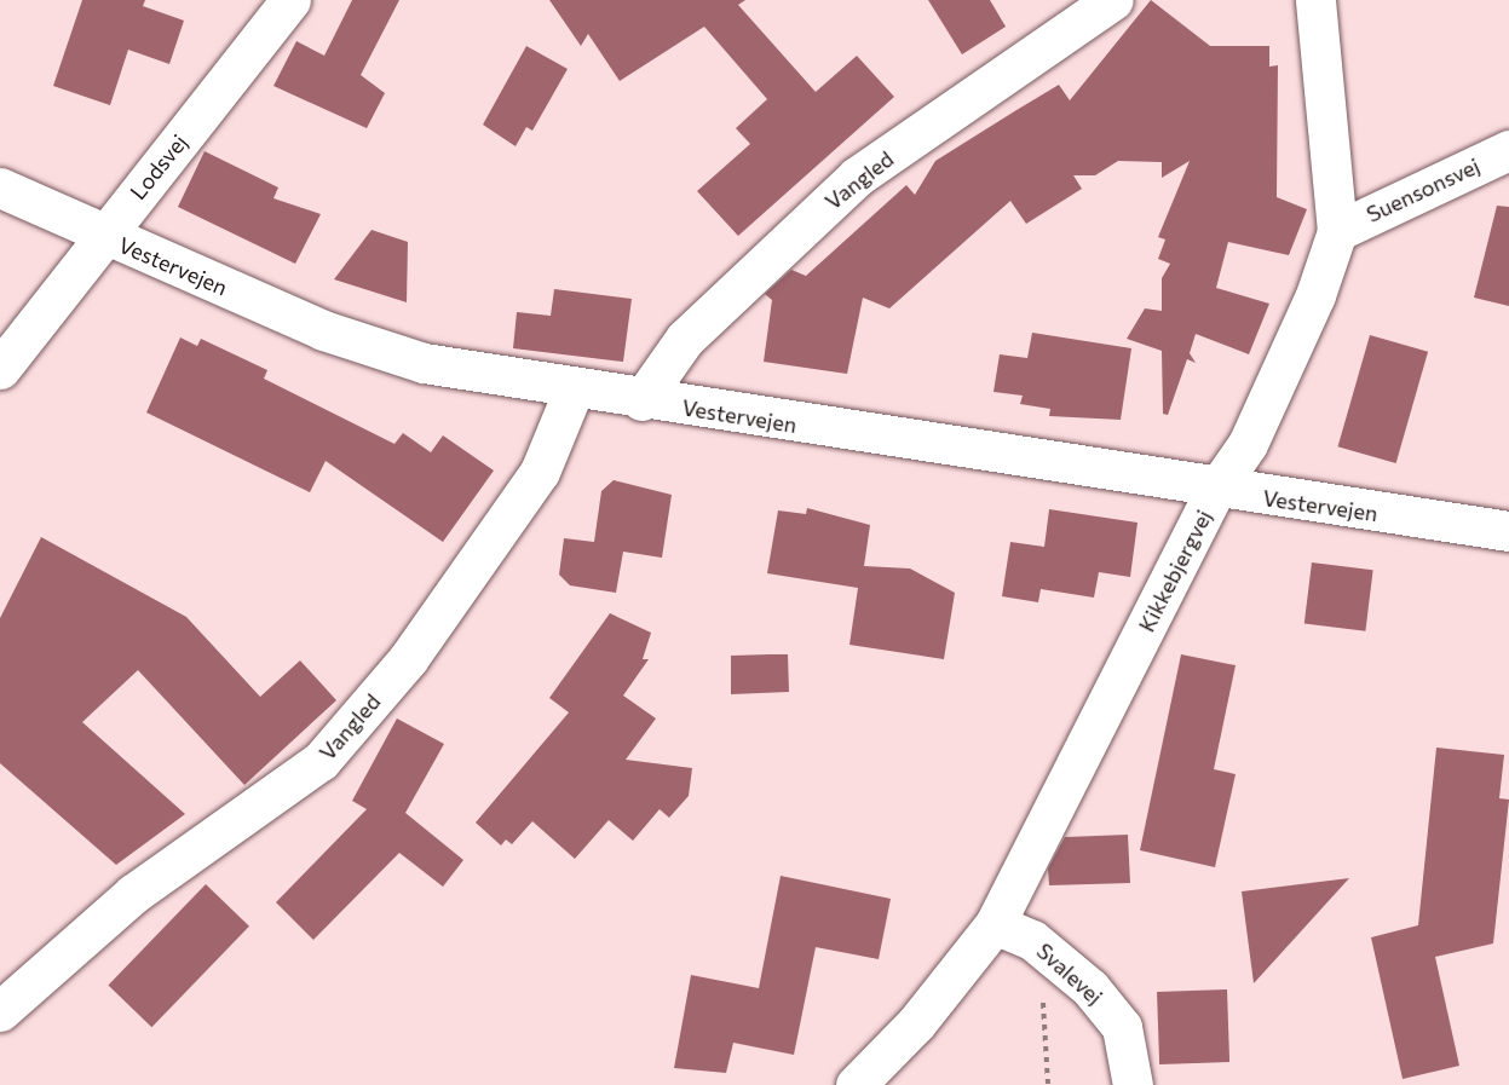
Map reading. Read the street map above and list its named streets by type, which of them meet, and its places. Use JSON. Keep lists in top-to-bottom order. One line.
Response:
{"streets":{"street":["Lodsvej","Vangled","Suensonsvej","Vestervejen","Kikkebjergvej","Svalevej"]},"crossings":[["Lodsvej","Vestervejen"],["Vangled","Vestervejen"],["Suensonsvej","Kikkebjergvej"],["Vestervejen","Kikkebjergvej"],["Kikkebjergvej","Svalevej"]]}
